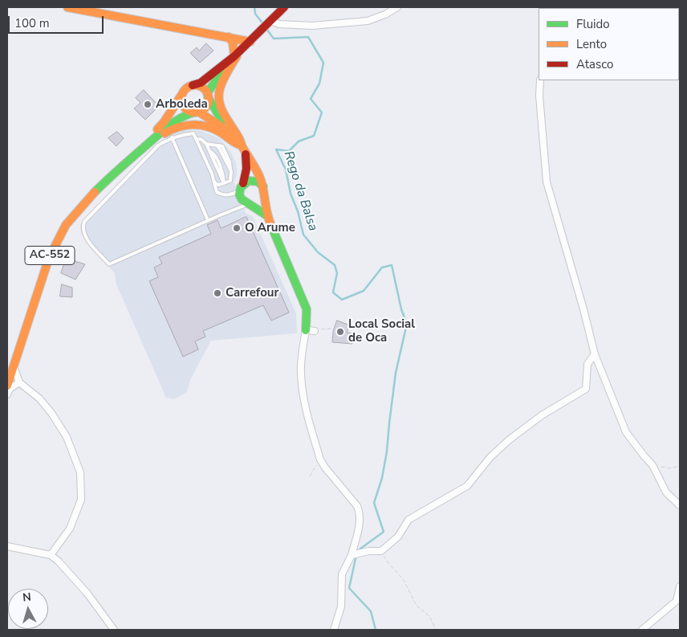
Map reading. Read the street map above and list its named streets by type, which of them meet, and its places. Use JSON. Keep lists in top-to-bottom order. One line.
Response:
{"streets":{"street":["AC-552"]},"water":["Rego da Balsa"],"places":["Arboleda","O Arume","Carrefour","Local Social de Oca"],"legend":["Fluido","Lento","Atasco"],"scale_bar":"100 m","north":"top"}
